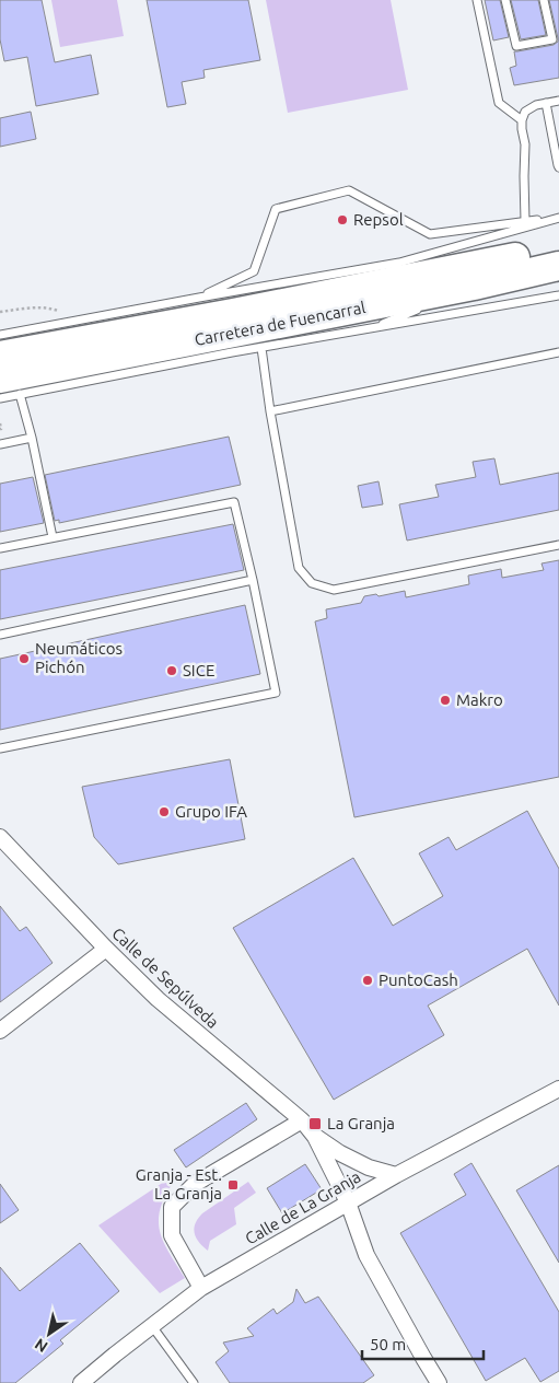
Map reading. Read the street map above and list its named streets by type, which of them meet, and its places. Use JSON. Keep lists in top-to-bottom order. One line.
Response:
{"streets":{"highway":["Carretera de Fuencarral"],"street":["Calle de Sepúlveda","Calle de La Granja"]},"crossings":[["Calle de Sepúlveda","Calle de La Granja"]],"places":{"other":["Repsol","Neumáticos Pichón","SICE","Makro","Grupo IFA","PuntoCash"],"transit":["La Granja","Granja - Est. La Granja"]},"scale_bar":"50 m","north":"bottom left"}
